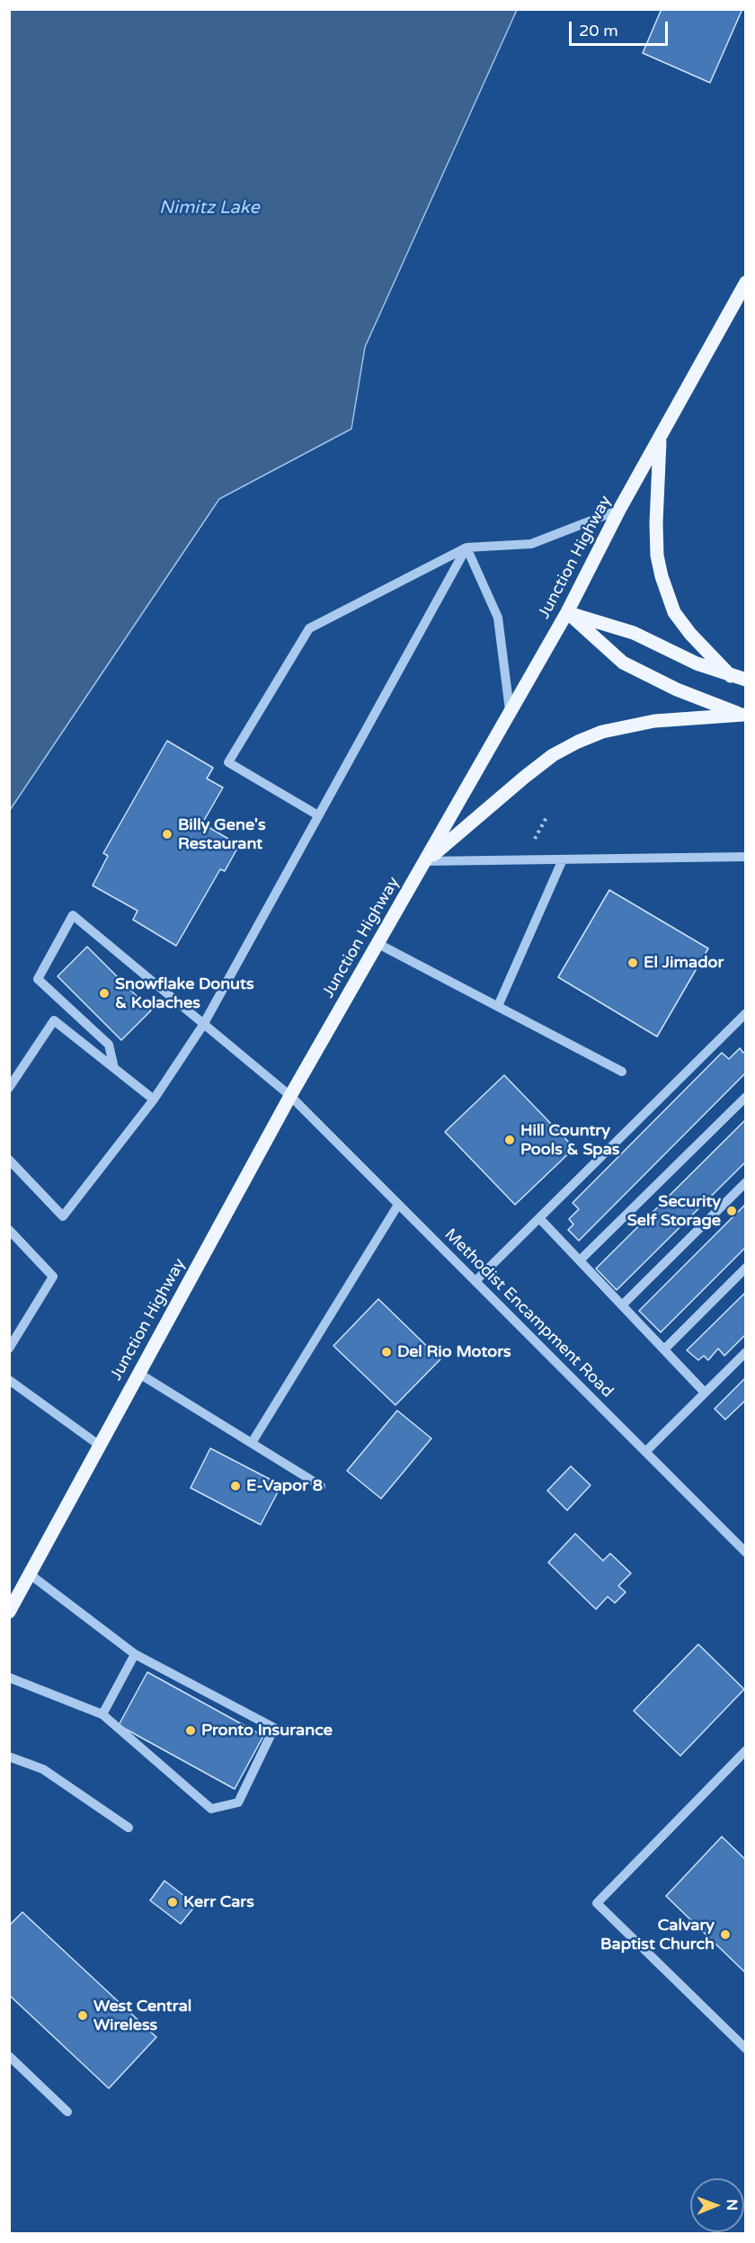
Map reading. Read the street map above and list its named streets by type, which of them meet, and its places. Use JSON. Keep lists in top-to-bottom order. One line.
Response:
{"streets":{"main road":["Junction Highway"],"street":["Methodist Encampment Road"]},"crossings":[["Junction Highway","Methodist Encampment Road"]],"water":["Nimitz Lake"],"places":["Billy Gene's Restaurant","El Jimador","Snowflake Donuts & Kolaches","Hill Country Pools & Spas","Security Self Storage","Del Rio Motors","E-Vapor 8","Pronto Insurance","Kerr Cars","Calvary Baptist Church","West Central Wireless"],"scale_bar":"20 m","north":"right"}
